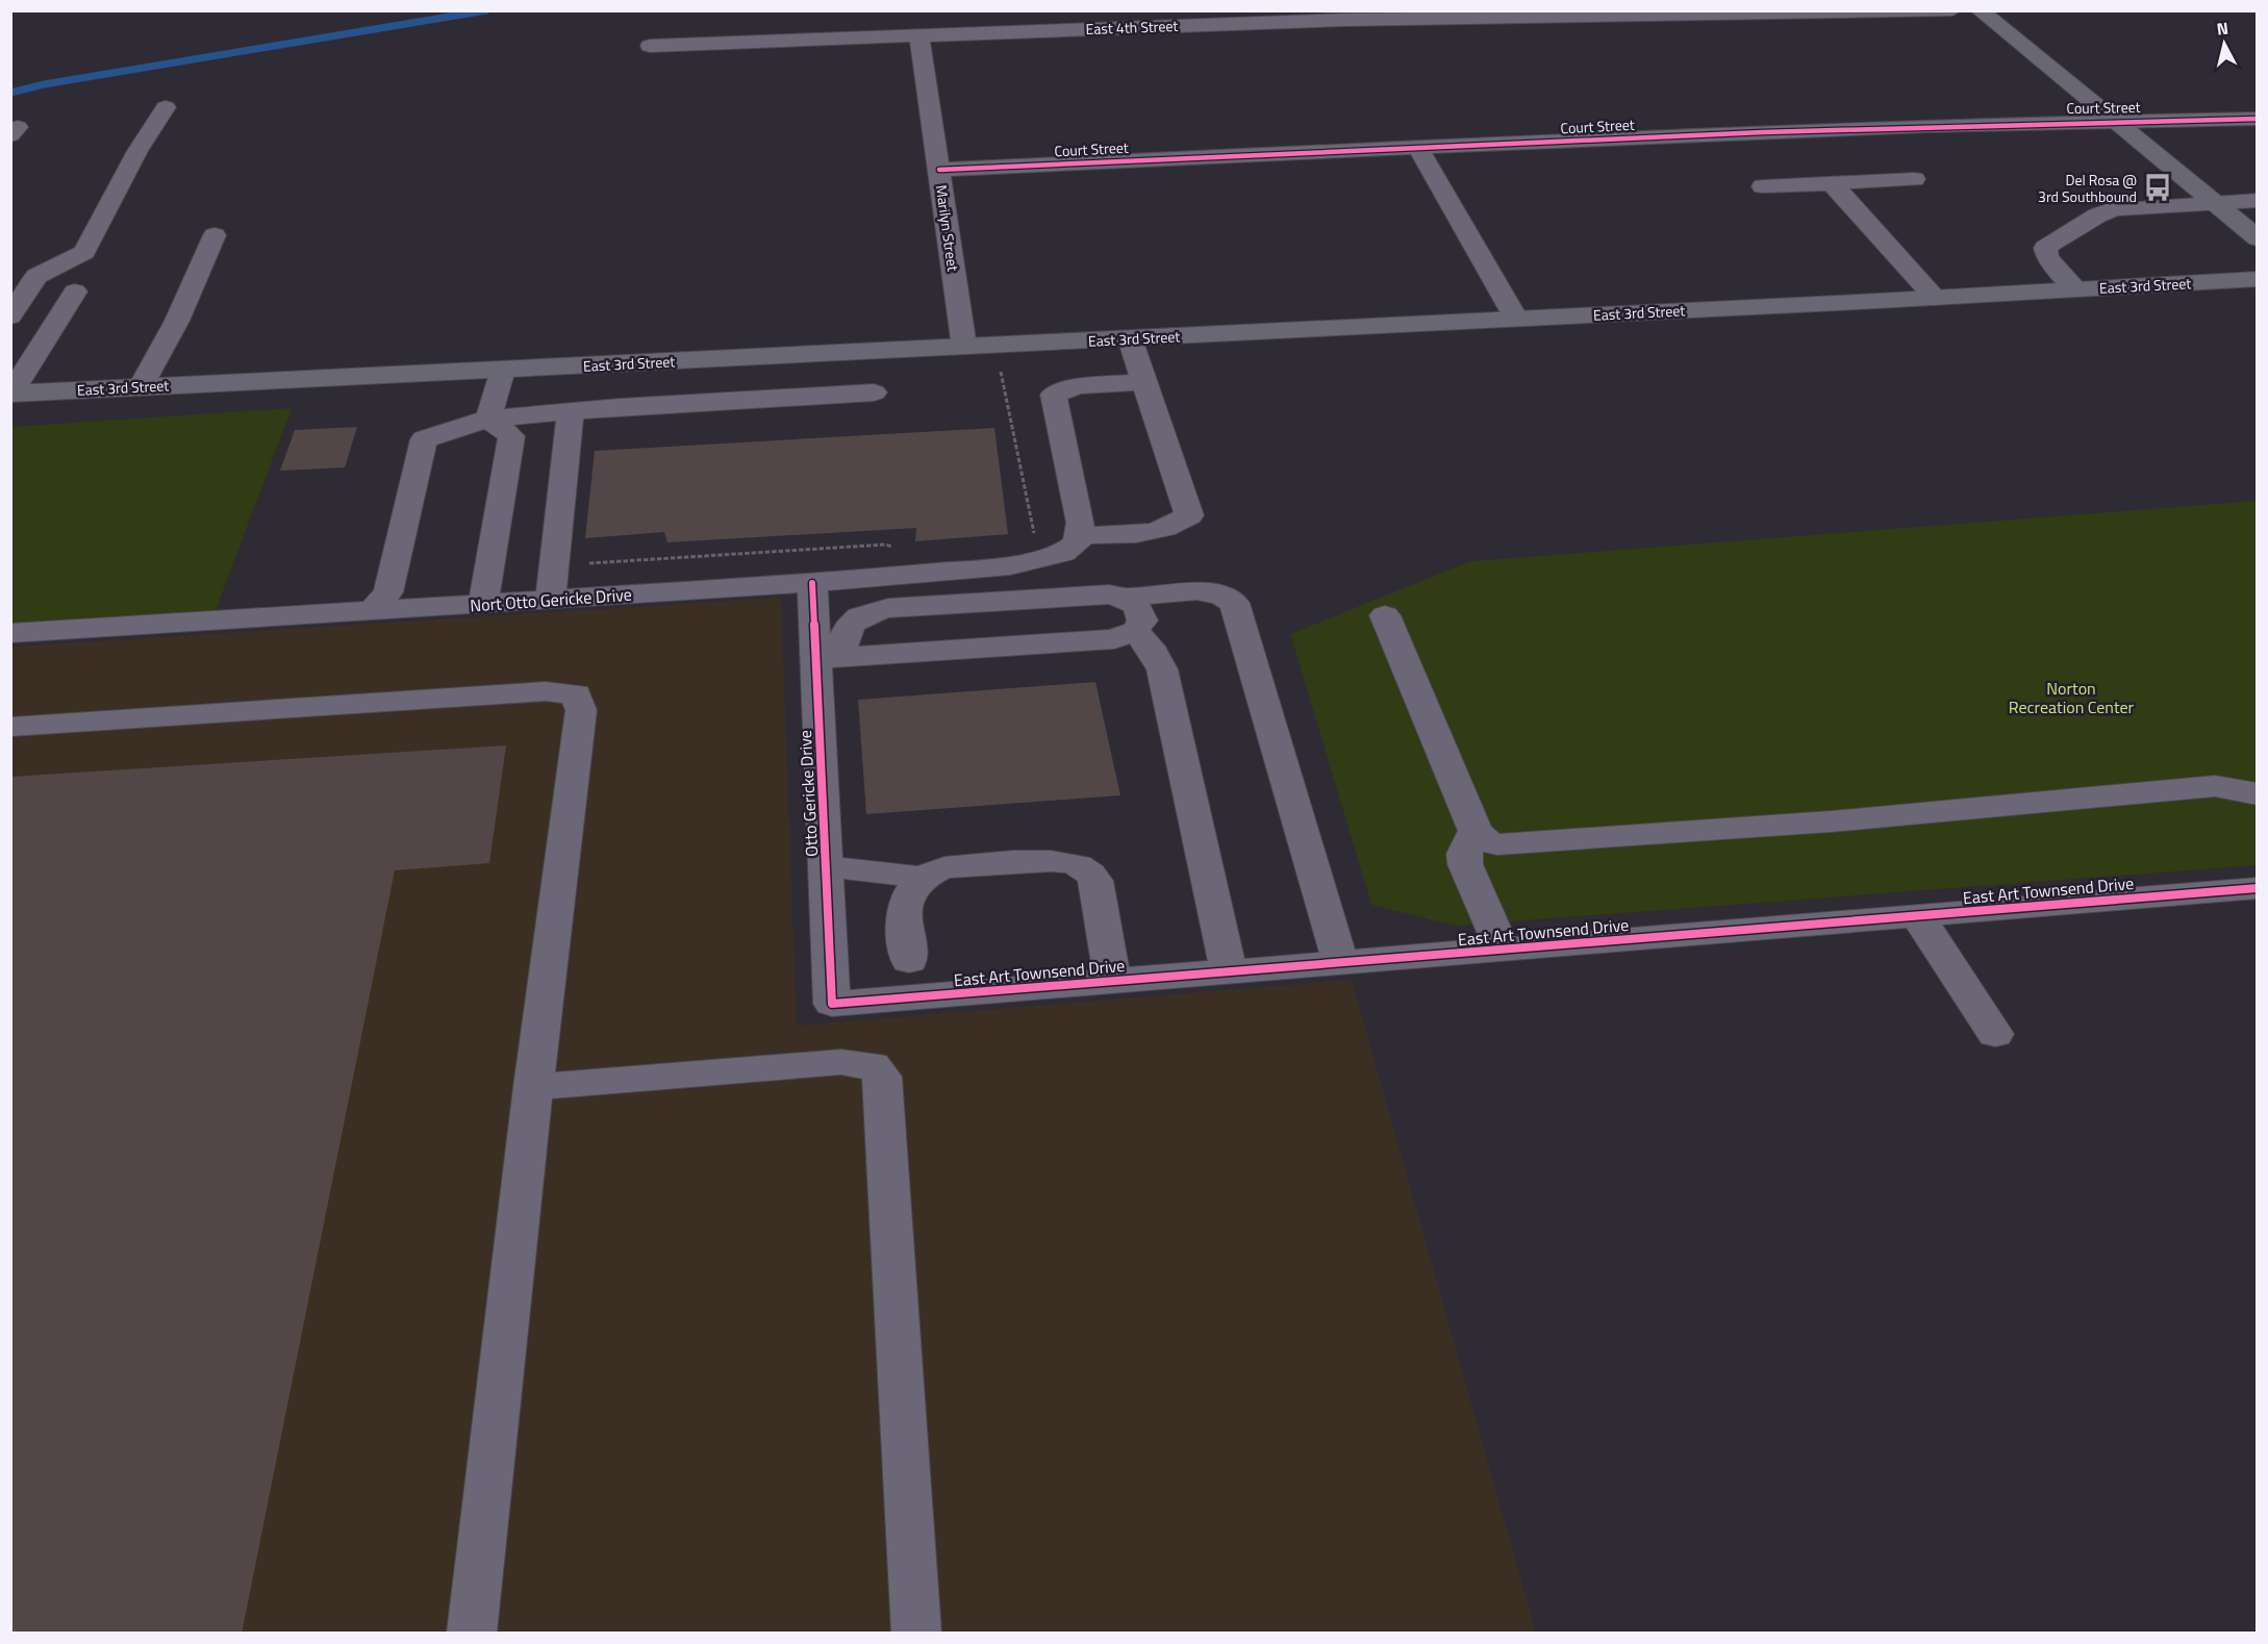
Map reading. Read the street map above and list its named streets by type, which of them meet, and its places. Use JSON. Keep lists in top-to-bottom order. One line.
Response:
{"streets":{"main road":["East 3rd Street"],"street":["East 4th Street","Court Street","Marilyn Street","Nort Otto Gericke Drive","Otto Gericke Drive","East Art Townsend Drive"]},"crossings":[["East 4th Street","Marilyn Street"],["Court Street","Marilyn Street"],["Marilyn Street","East 3rd Street"],["Nort Otto Gericke Drive","Otto Gericke Drive"],["Otto Gericke Drive","East Art Townsend Drive"]],"parks":["Norton Recreation Center"],"places":{"bus stop":["Del Rosa @ 3rd Southbound"]},"north":"top"}
